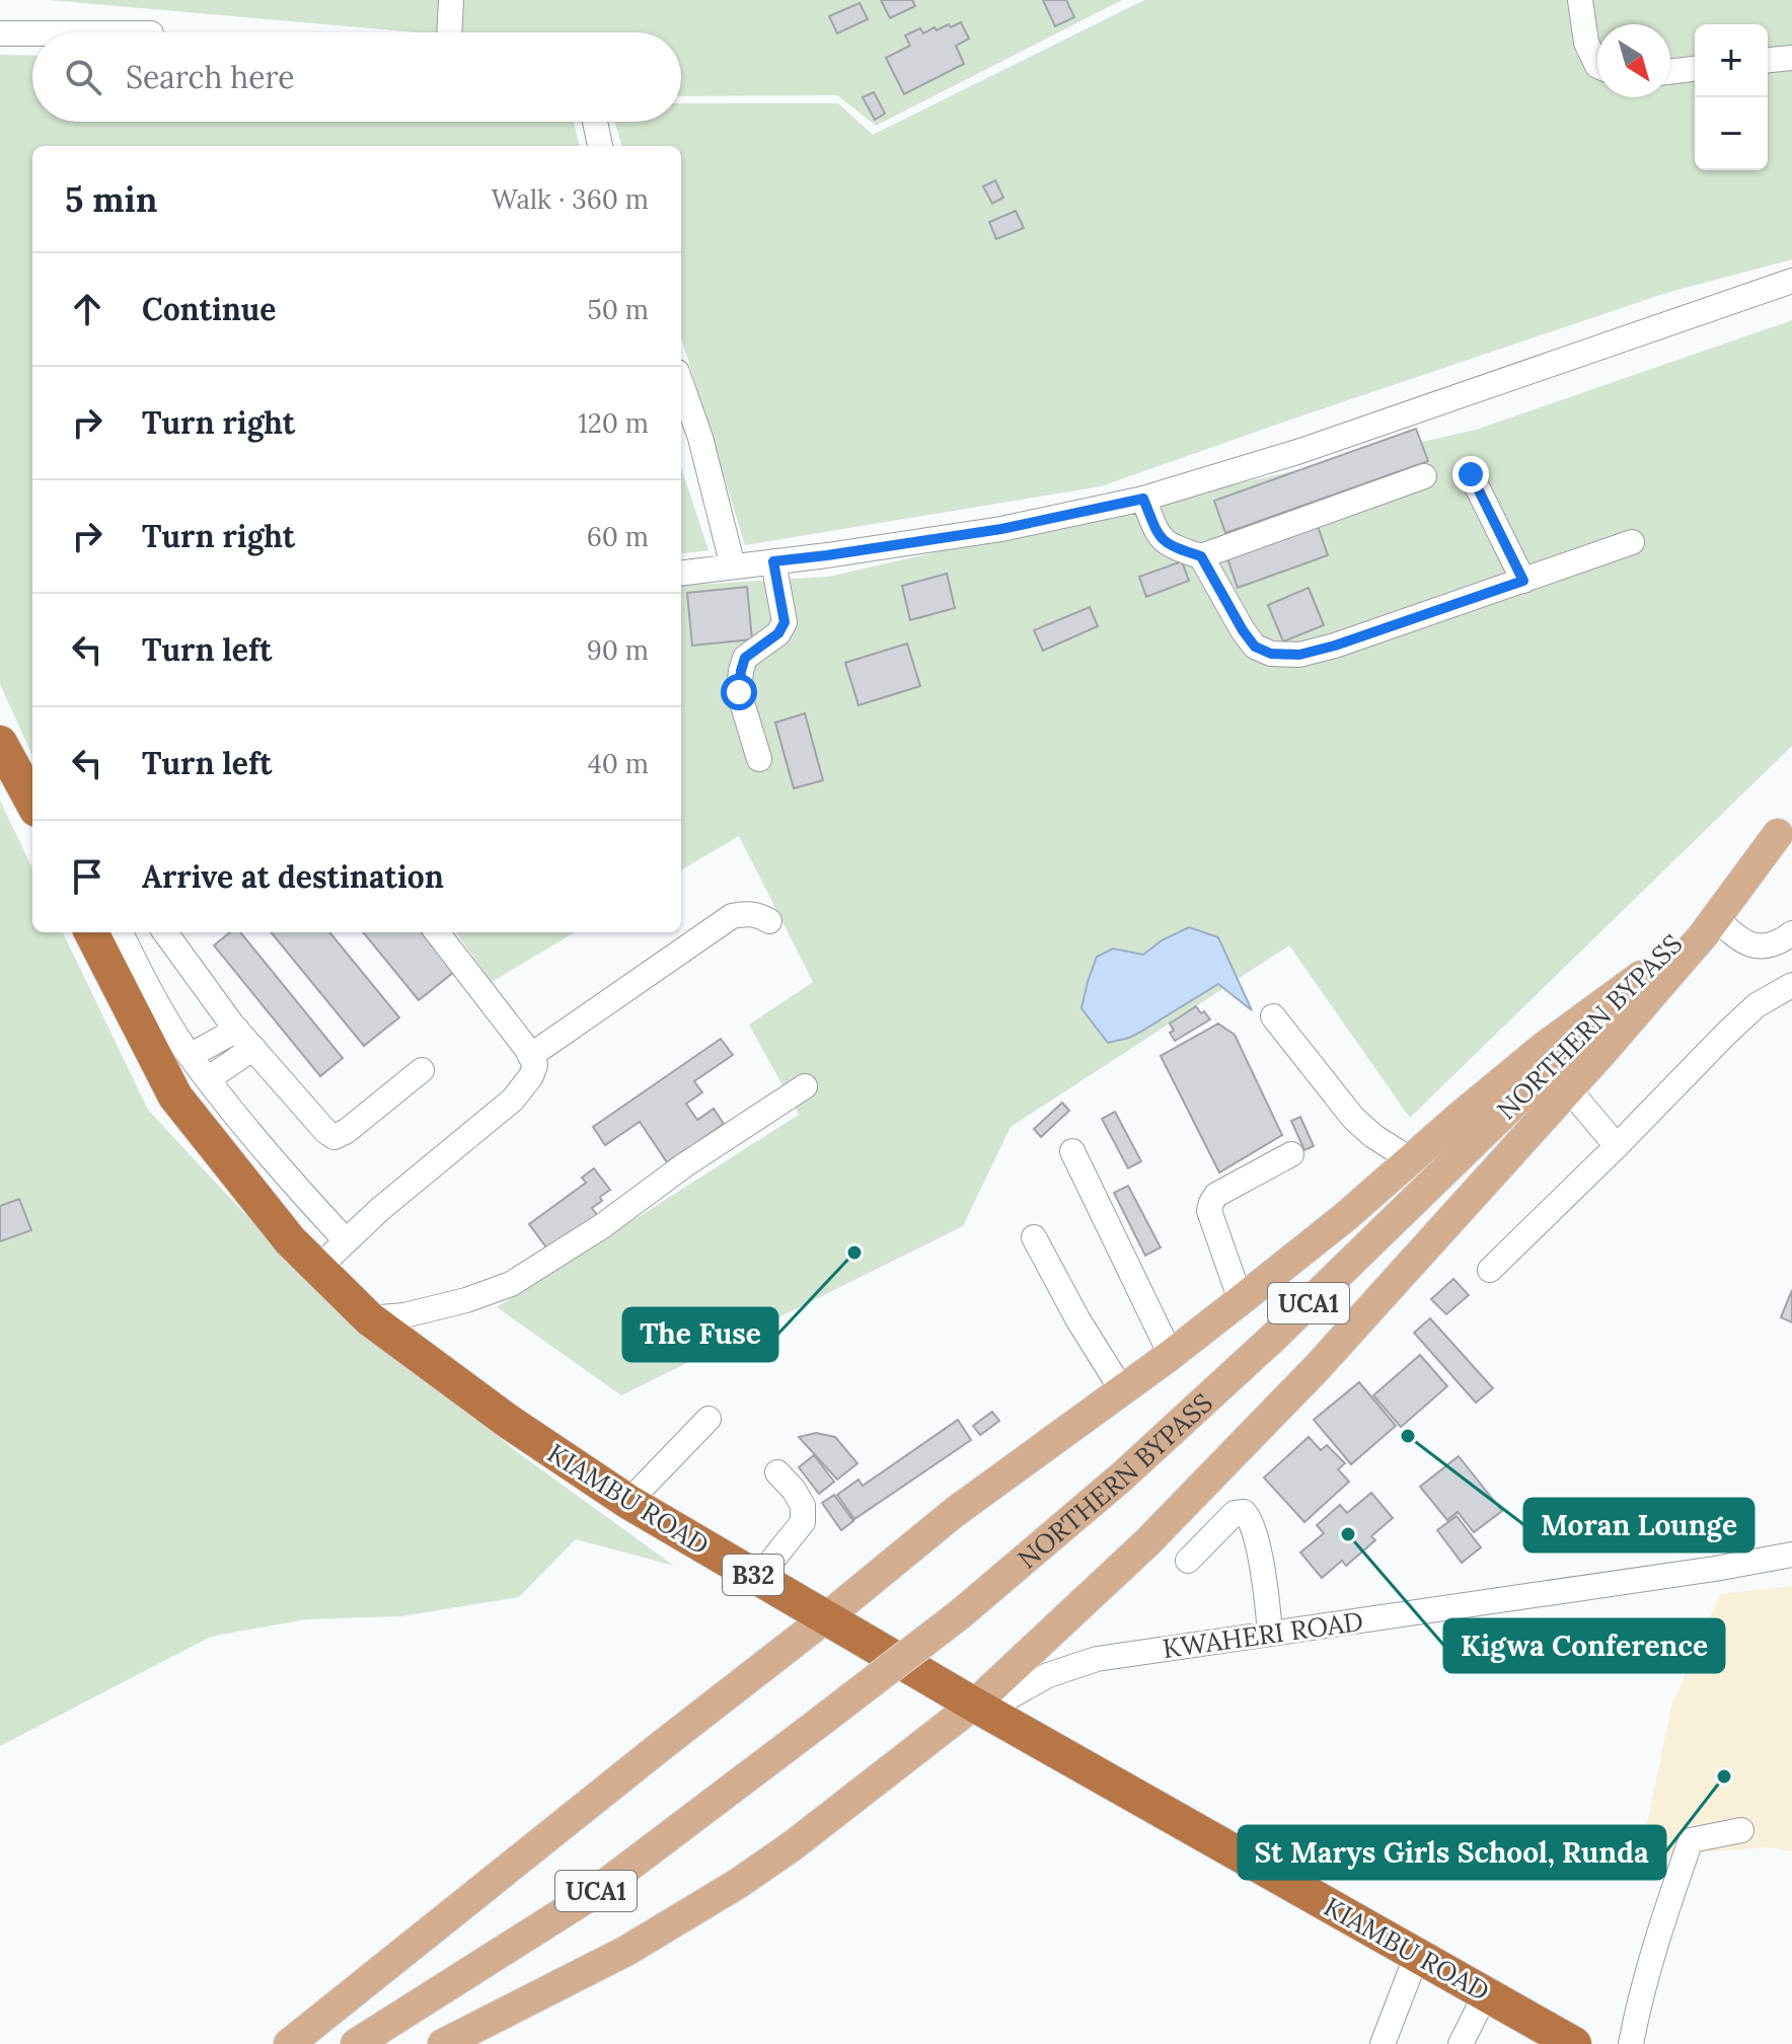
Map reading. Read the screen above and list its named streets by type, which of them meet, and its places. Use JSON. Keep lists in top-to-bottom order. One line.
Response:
{"streets":{"highway":["KIAMBU ROAD","B32"],"main road":["NORTHERN BYPASS","UCA1"],"street":["KWAHERI ROAD"]},"crossings":[["KIAMBU ROAD","KWAHERI ROAD"]],"places":["The Fuse","Moran Lounge","Kigwa Conference","St Marys Girls School, Runda"],"north":"bottom right","page":{"map_buttons":["+","−"],"search":"Search here","heading":["5 min","Walk · 360 m"],"list":[["Continue","50 m"],["Turn right","120 m"],["Turn right","60 m"],["Turn left","90 m"],["Turn left","40 m"],"Arrive at destination"]}}
